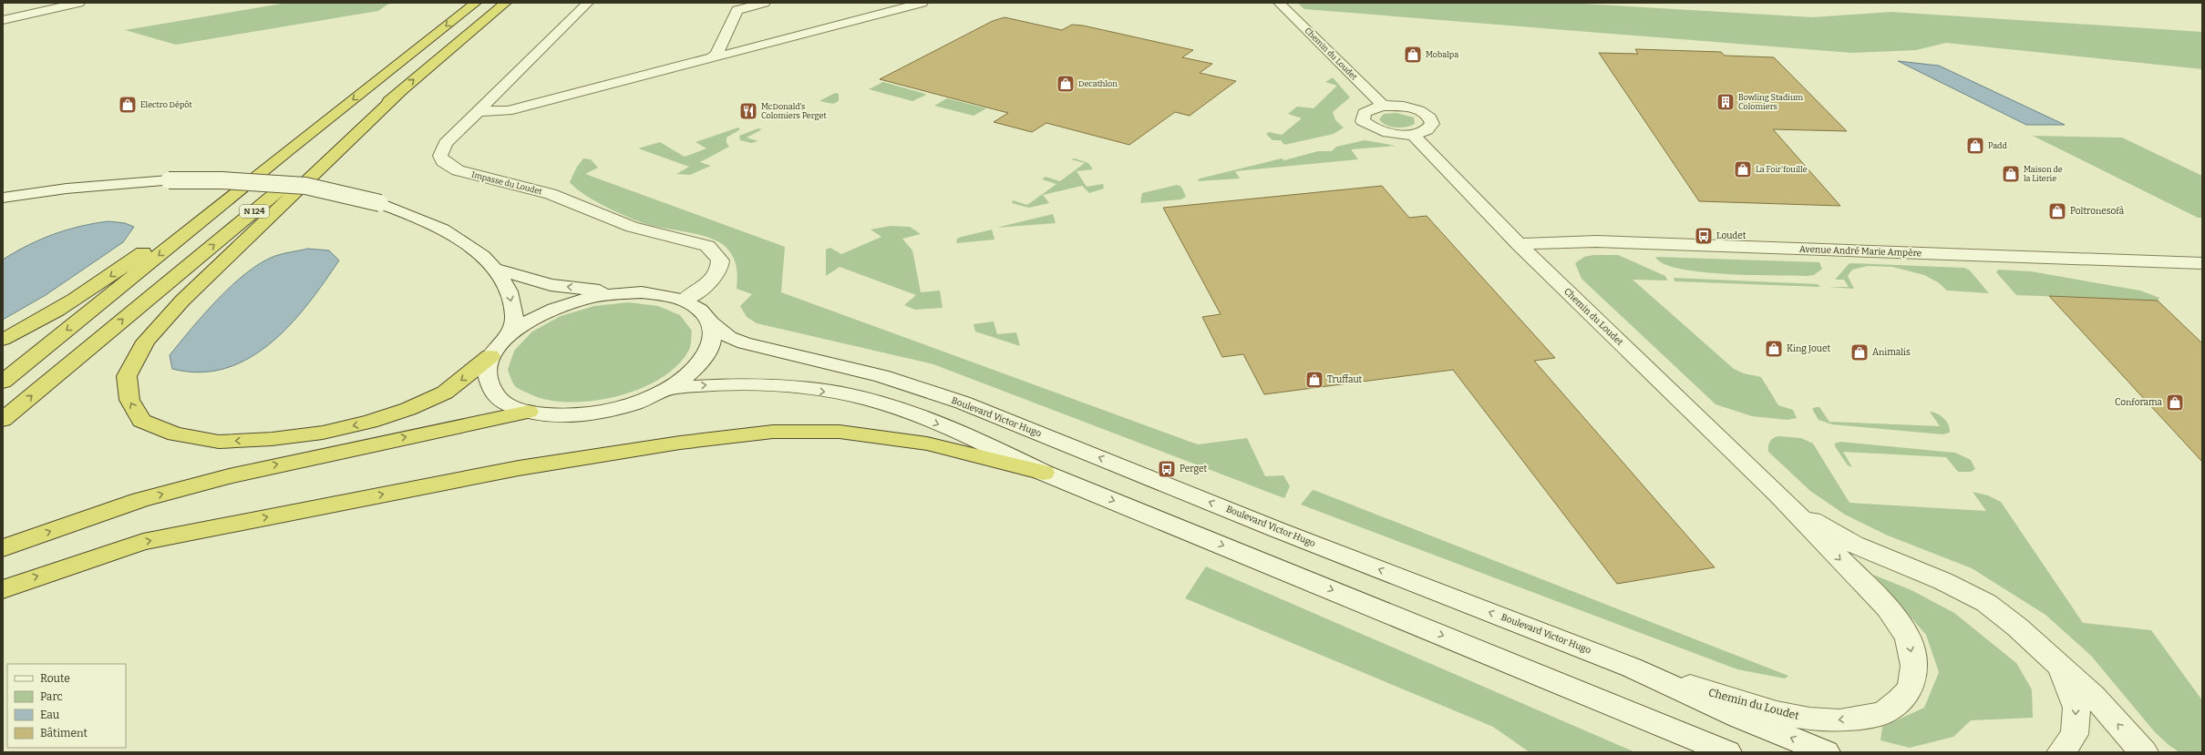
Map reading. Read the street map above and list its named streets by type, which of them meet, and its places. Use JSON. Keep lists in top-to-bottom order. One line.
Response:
{"streets":{"highway":["N 124"],"street":["Chemin du Loudet","Impasse du Loudet","Avenue André Marie Ampère","Boulevard Victor Hugo"]},"crossings":[["Chemin du Loudet","Avenue André Marie Ampère"],["Chemin du Loudet","Boulevard Victor Hugo"],["Impasse du Loudet","Boulevard Victor Hugo"]],"places":{"shop":["Mobalpa","Decathlon","Electro Dépôt","Padd","La Foir'fouille","Maison de la Literie","Poltronesofà","King Jouet","Animalis","Truffaut","Conforama"],"building":["Bowling Stadium Colomiers"],"restaurant":["McDonald's Colomiers Perget"],"bus stop":["Loudet","Perget"]},"legend":["Route","Parc","Eau","Bâtiment"]}
